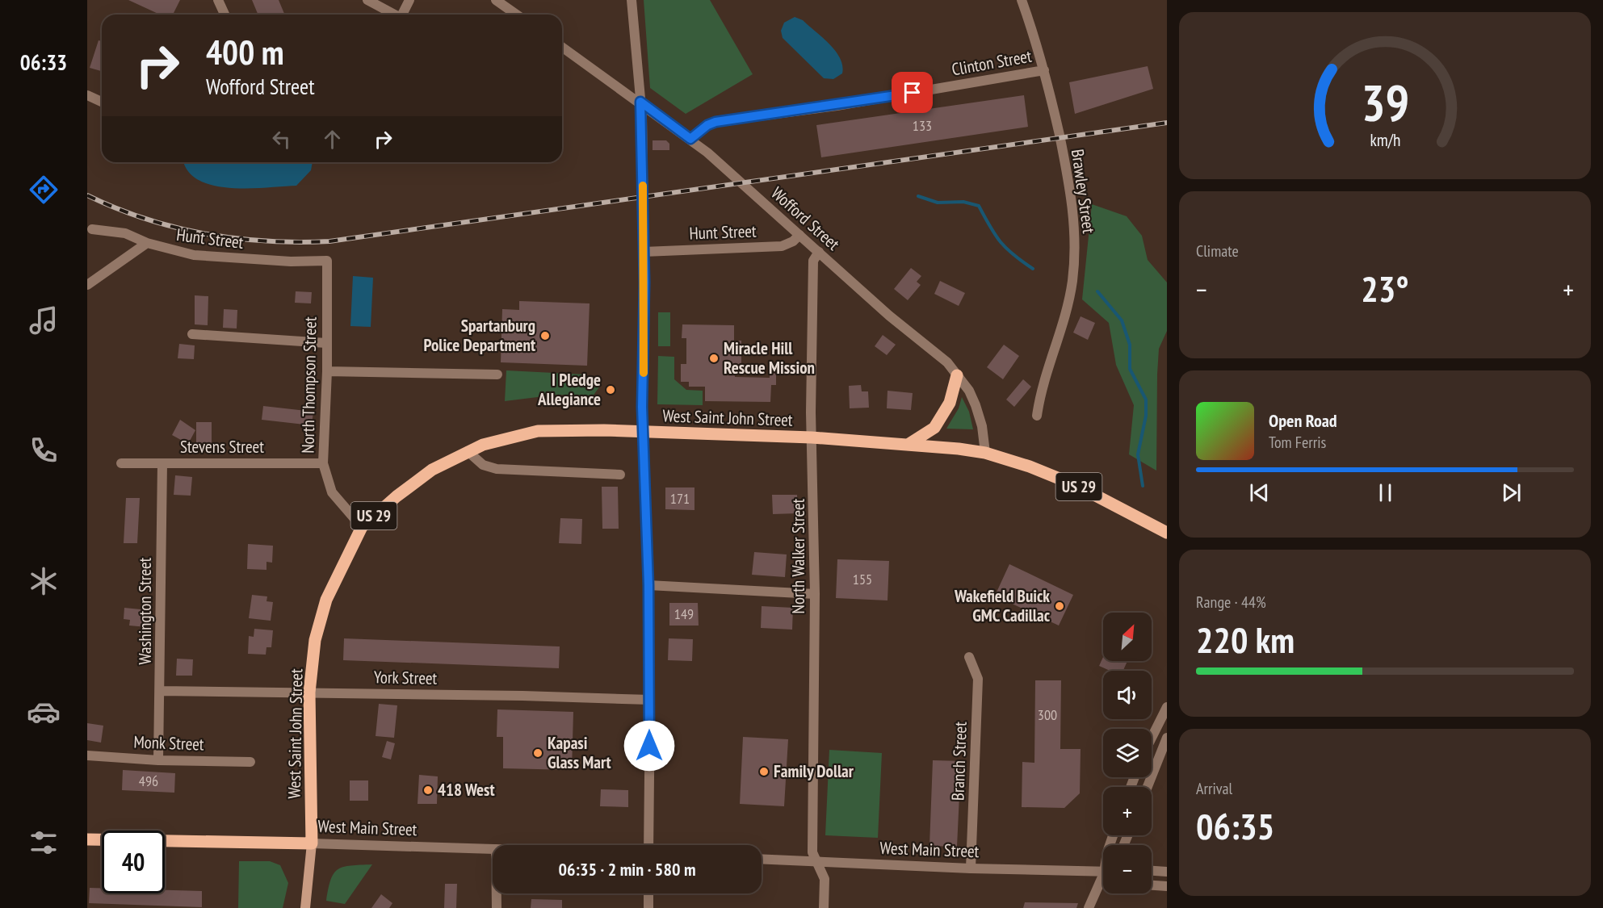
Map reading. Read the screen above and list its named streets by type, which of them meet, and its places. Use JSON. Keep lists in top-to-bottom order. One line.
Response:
{"streets":{"main road":["West Saint John Street","US 29","West Main Street"],"street":["Clinton Street","Brawley Street","Wofford Street","Hunt Street","North Thompson Street","Stevens Street","North Walker Street","Washington Street","York Street","Monk Street","Branch Street"]},"crossings":[["Clinton Street","Brawley Street"],["Clinton Street","Wofford Street"],["Wofford Street","Hunt Street"],["Wofford Street","West Saint John Street"],["Wofford Street","North Walker Street"],["Hunt Street","North Thompson Street"],["North Thompson Street","West Saint John Street"],["North Thompson Street","Stevens Street"],["West Saint John Street","North Walker Street"],["West Saint John Street","York Street"],["West Saint John Street","West Main Street"],["Stevens Street","Washington Street"],["North Walker Street","West Main Street"],["Washington Street","York Street"],["Washington Street","Monk Street"],["Branch Street","West Main Street"]],"places":["Spartanburg Police Department","Miracle Hill Rescue Mission","I Pledge Allegiance","Wakefield Buick GMC Cadillac","Kapasi Glass Mart","Family Dollar","418 West"],"house_numbers":["133","171","155","149","300","496"],"north":"top right","page":{"tabs":"06:33","turn":["400 m","Wofford Street"],"tile":["Climate",["Range · 44%","220 km"],["Arrival","06:35"]],"heat":["−","23°","+"],"song":["Open Road","Tom Ferris"],"map_buttons":["+","−"],"limit":"40","trip":"06:35 · 2 min · 580 m","gauge":["39","km/h"]}}
